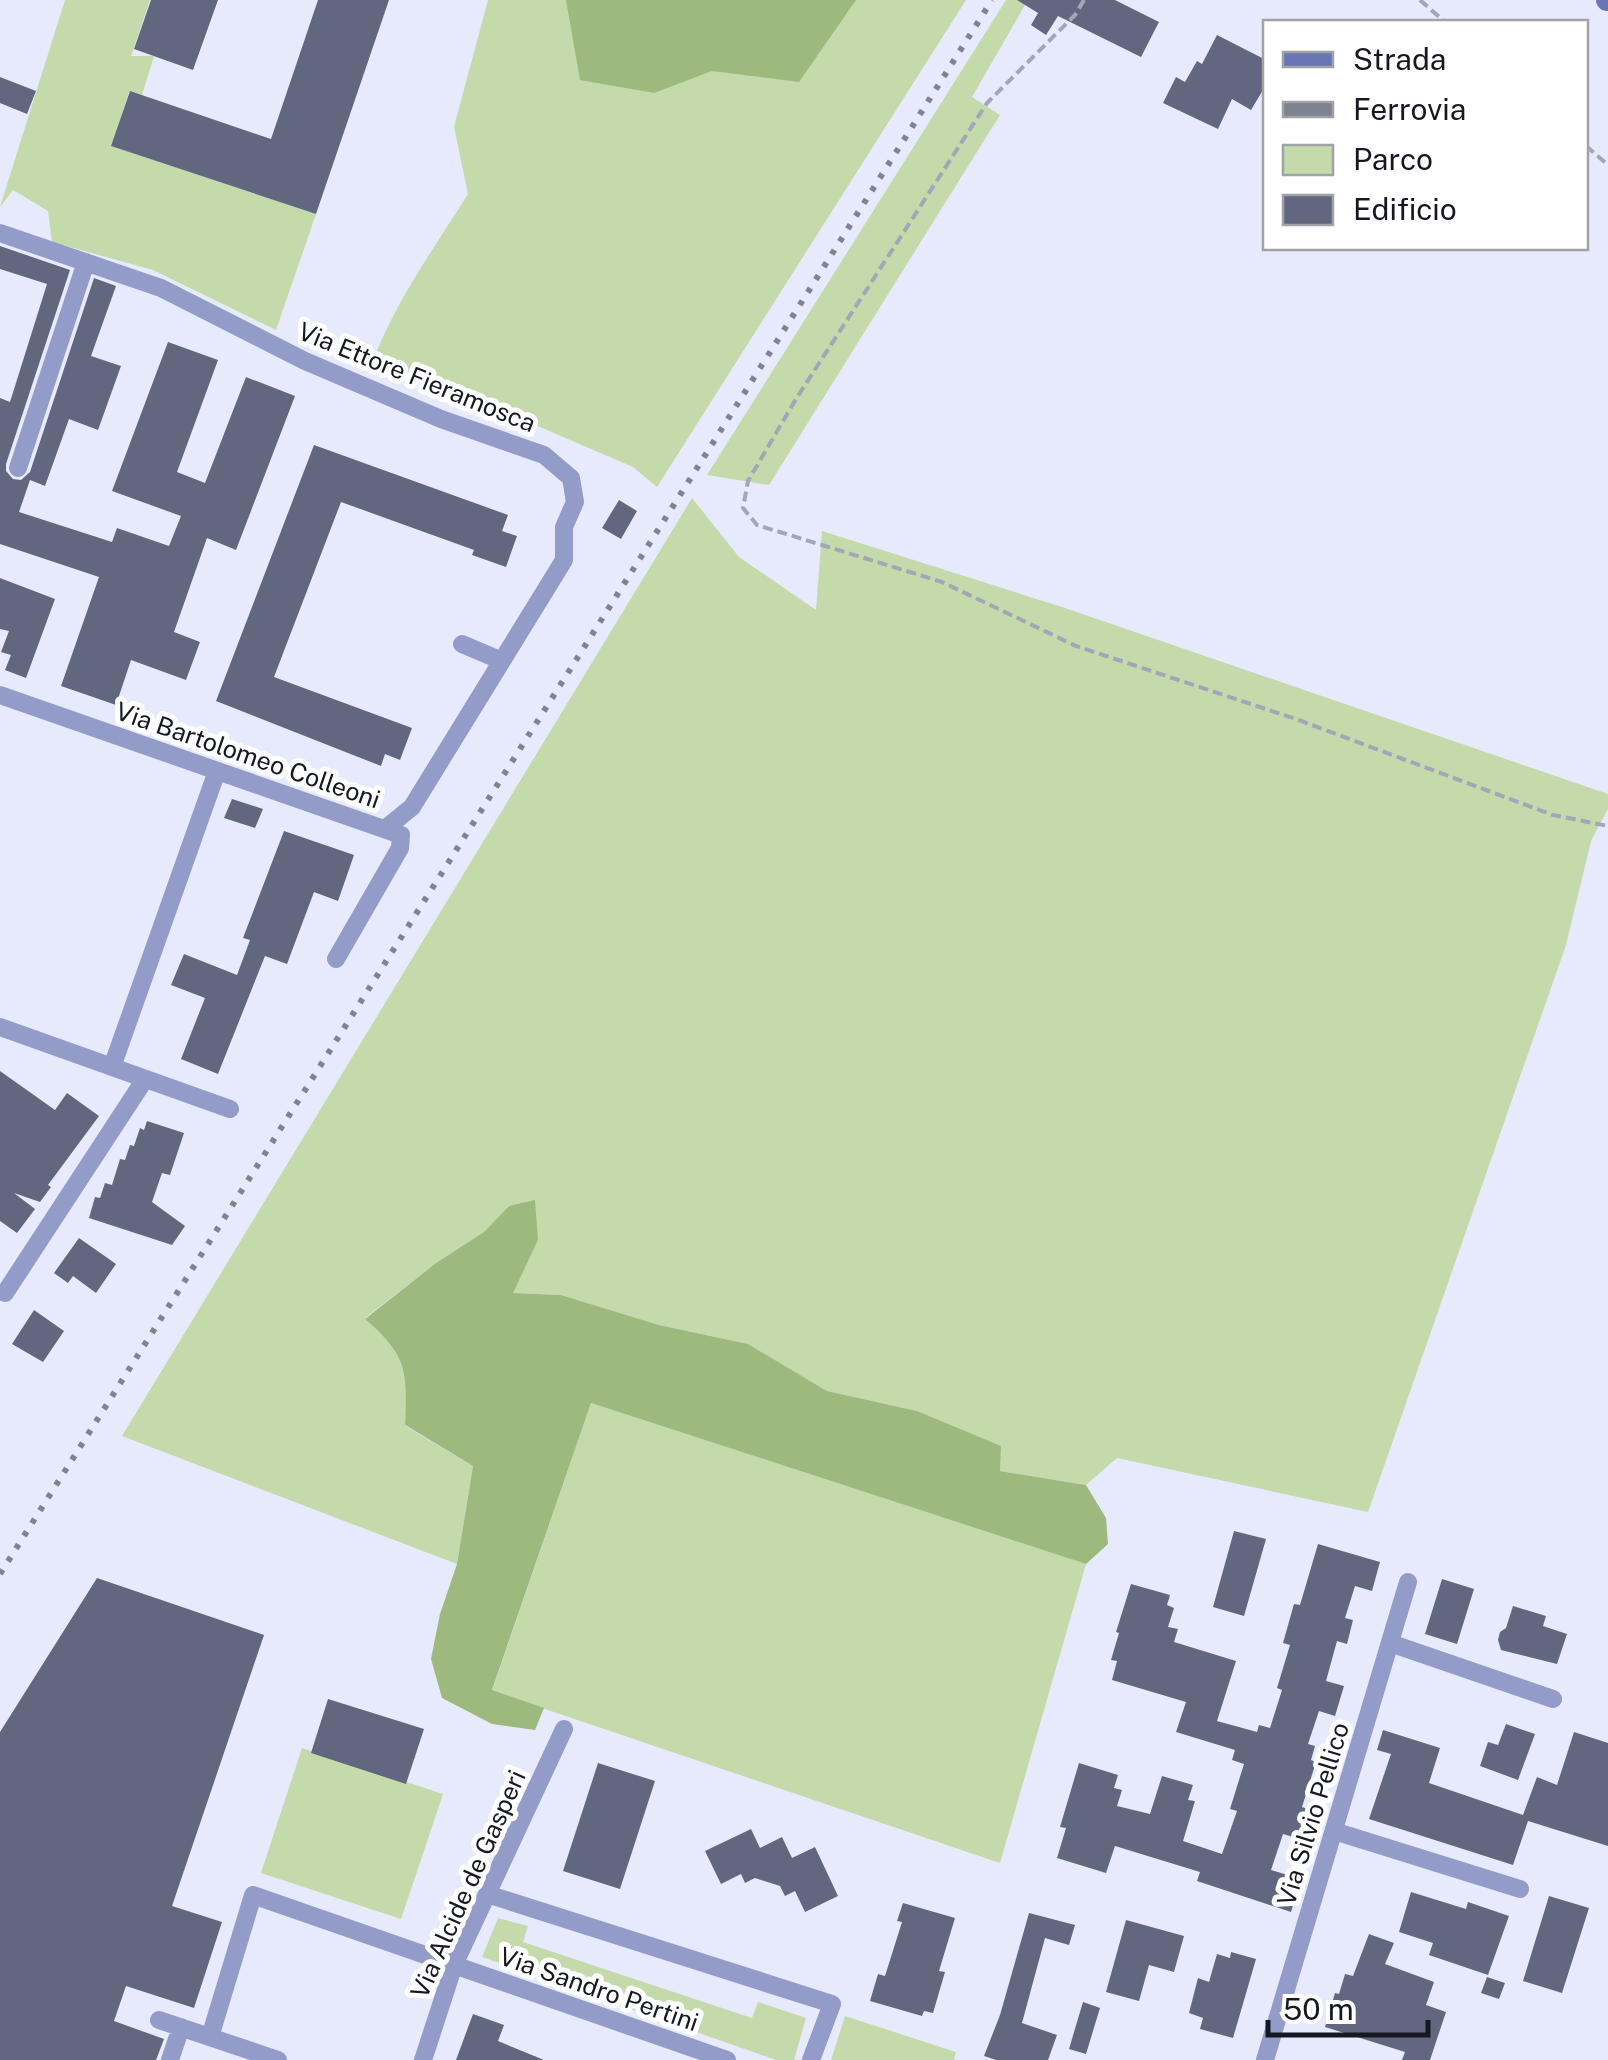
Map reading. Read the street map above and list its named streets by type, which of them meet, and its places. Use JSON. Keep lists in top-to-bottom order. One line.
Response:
{"streets":{"street":["Via Ettore Fieramosca","Via Bartolomeo Colleoni","Via Silvio Pellico","Via Alcide de Gasperi","Via Sandro Pertini"]},"crossings":[["Via Ettore Fieramosca","Via Bartolomeo Colleoni"],["Via Alcide de Gasperi","Via Sandro Pertini"]],"legend":["Strada","Ferrovia","Parco","Edificio"],"scale_bar":"50 m"}
